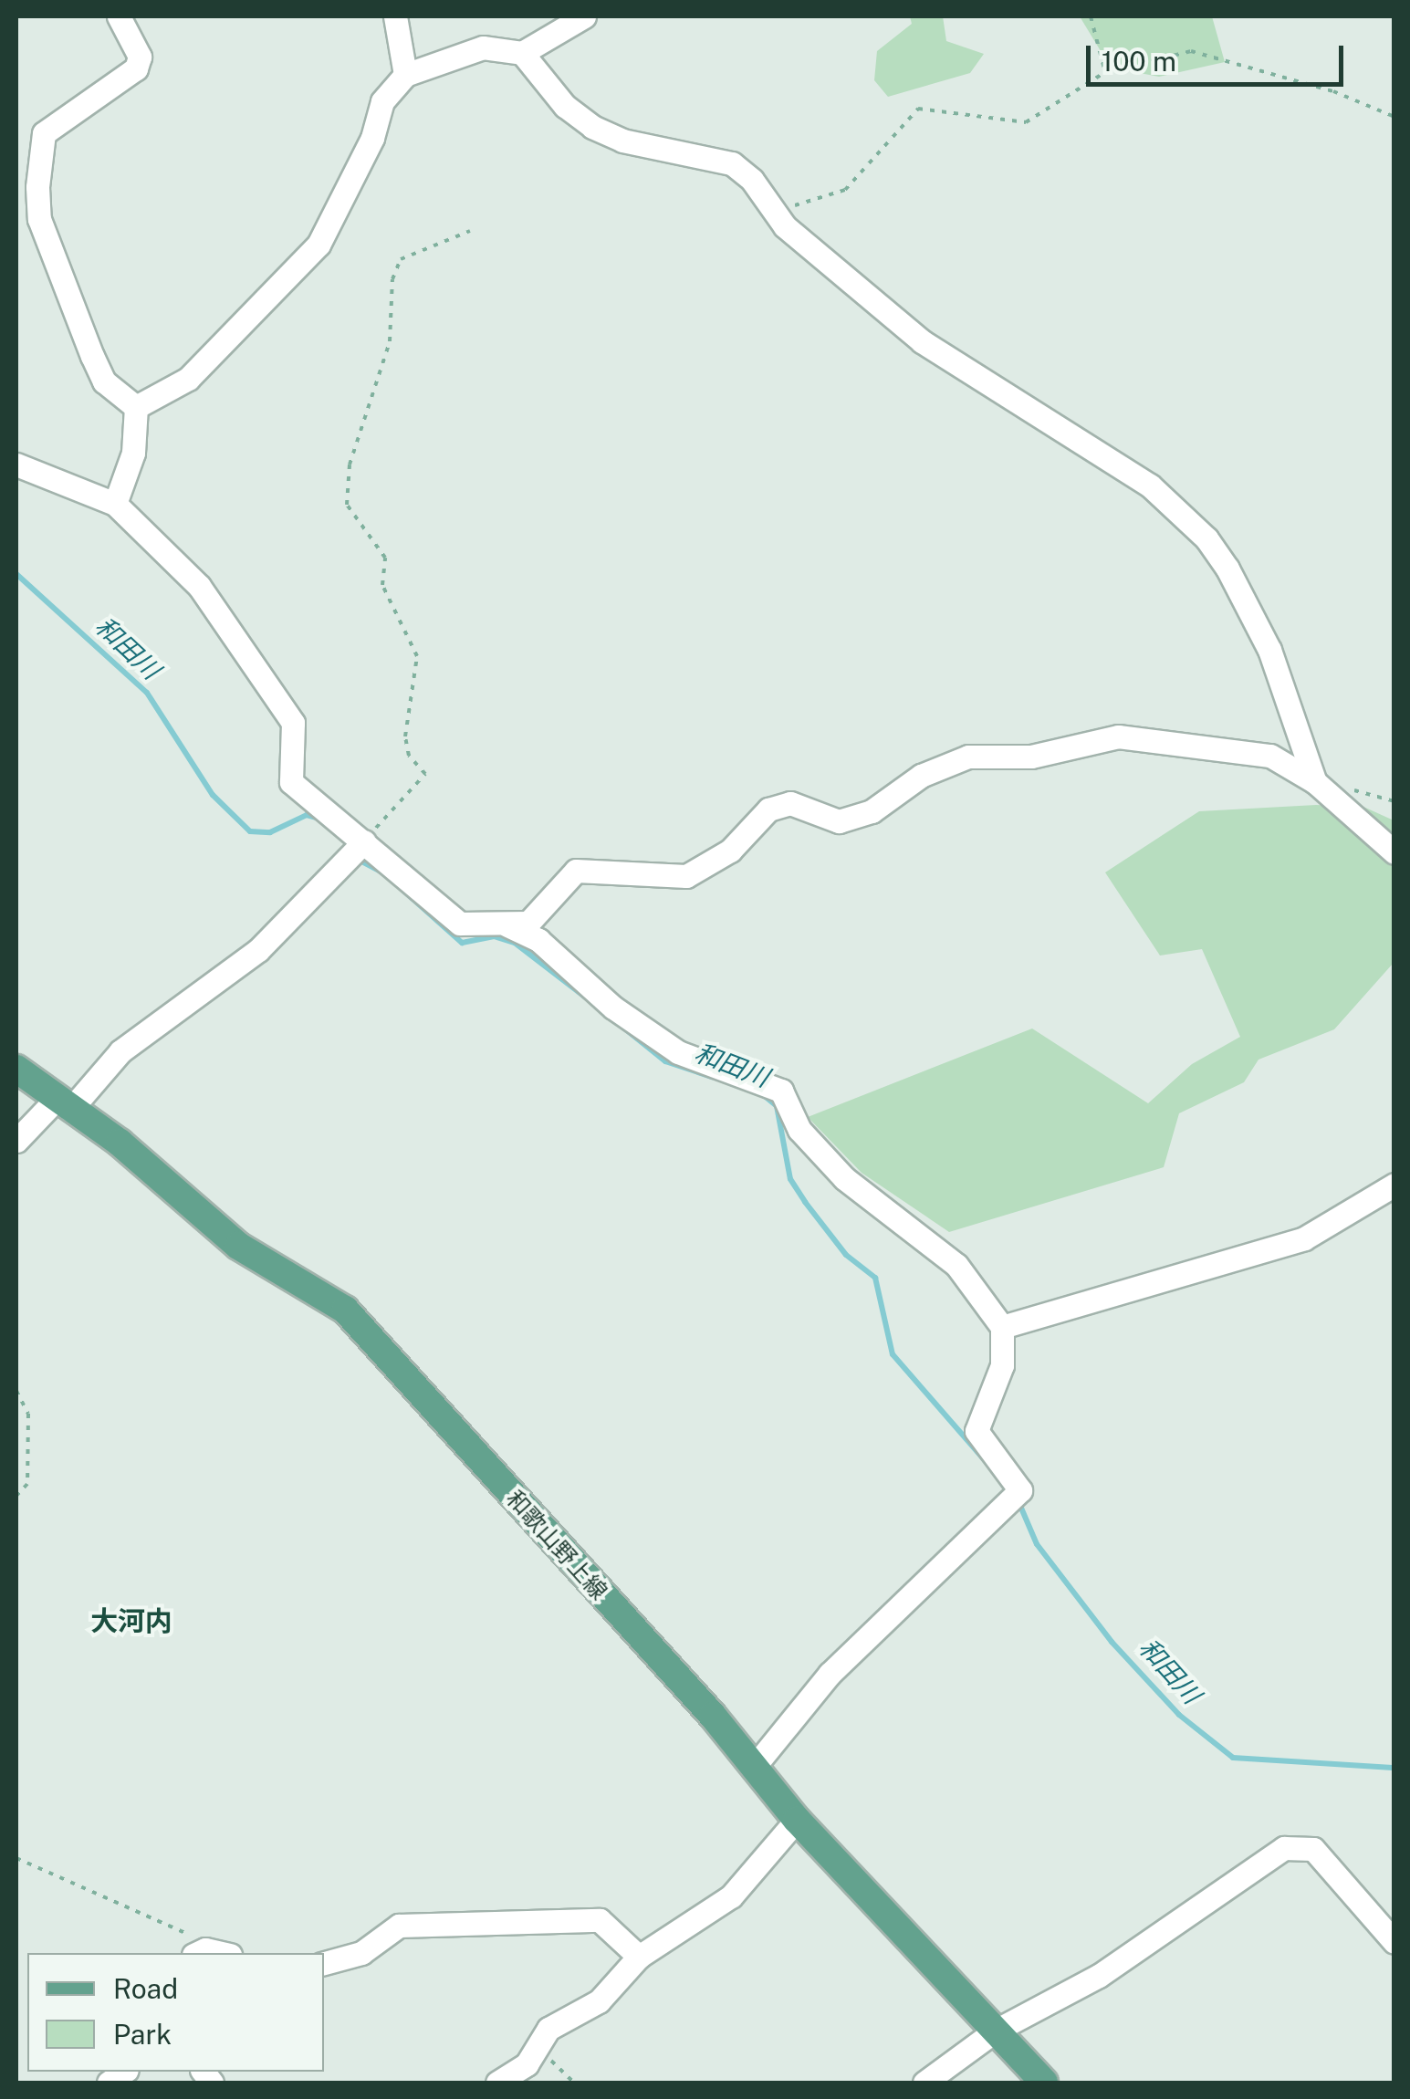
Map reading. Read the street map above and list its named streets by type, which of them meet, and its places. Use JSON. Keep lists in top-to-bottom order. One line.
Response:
{"streets":{"main road":["和歌山野上線"]},"districts":["大河内"],"water":["和田川"],"legend":["Road","Park"],"scale_bar":"100 m"}
